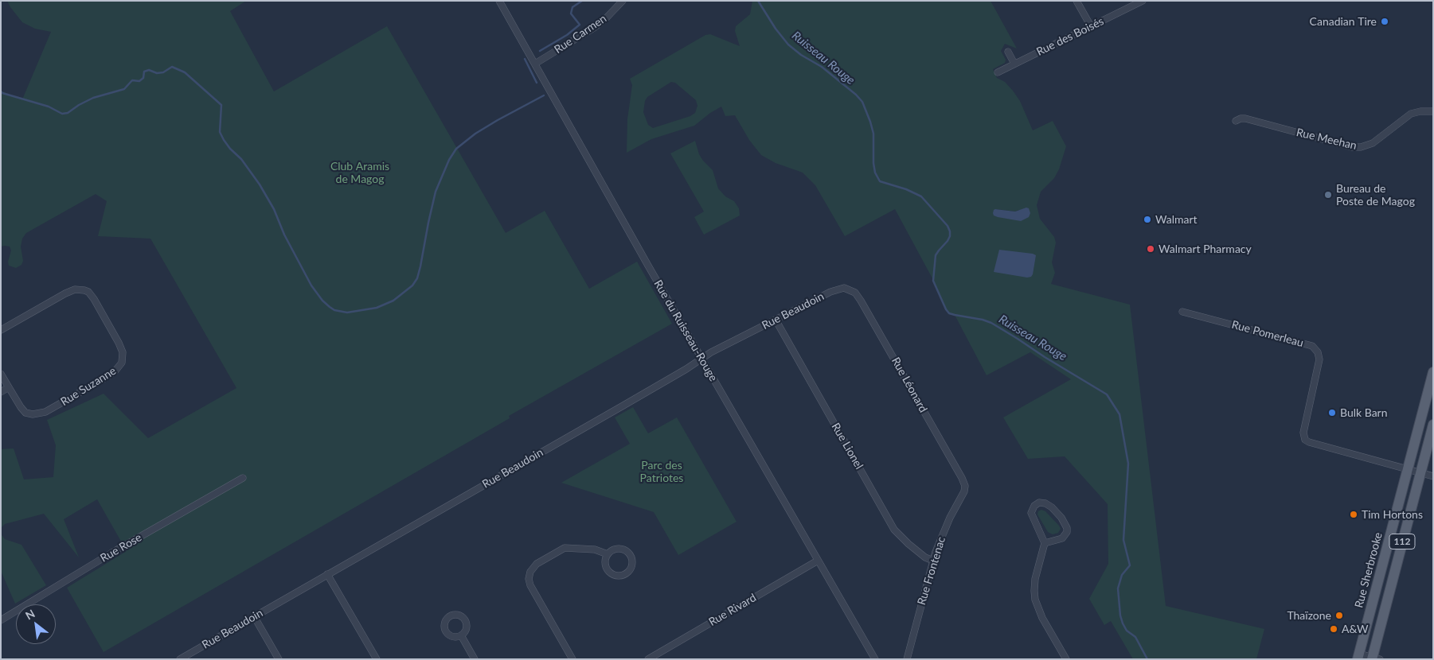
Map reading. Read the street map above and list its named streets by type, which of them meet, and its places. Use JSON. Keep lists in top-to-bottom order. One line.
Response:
{"streets":{"main road":["112","Rue Sherbrooke"],"street":["Rue Carmen","Rue des Boisés","Rue Meehan","Rue Beaudoin","Rue du Ruisseau-Rouge","Rue Pomerleau","Rue Léonard","Rue Suzanne","Rue Lionel","Rue Rose","Rue Frontenac","Rue Rivard"]},"crossings":[["Rue Carmen","Rue du Ruisseau-Rouge"],["Rue Beaudoin","Rue du Ruisseau-Rouge"],["Rue Beaudoin","Rue Léonard"],["Rue Beaudoin","Rue Lionel"],["Rue du Ruisseau-Rouge","Rue Rivard"],["Rue Pomerleau","112"],["Rue Pomerleau","Rue Sherbrooke"],["Rue Léonard","Rue Frontenac"],["Rue Lionel","Rue Frontenac"]],"water":["Ruisseau Rouge"],"parks":["Club Aramis de Magog","Parc des Patriotes"],"places":["Canadian Tire","Bureau de Poste de Magog","Walmart","Walmart Pharmacy","Bulk Barn","Tim Hortons","Thaïzone","A&W"],"north":"top left"}
